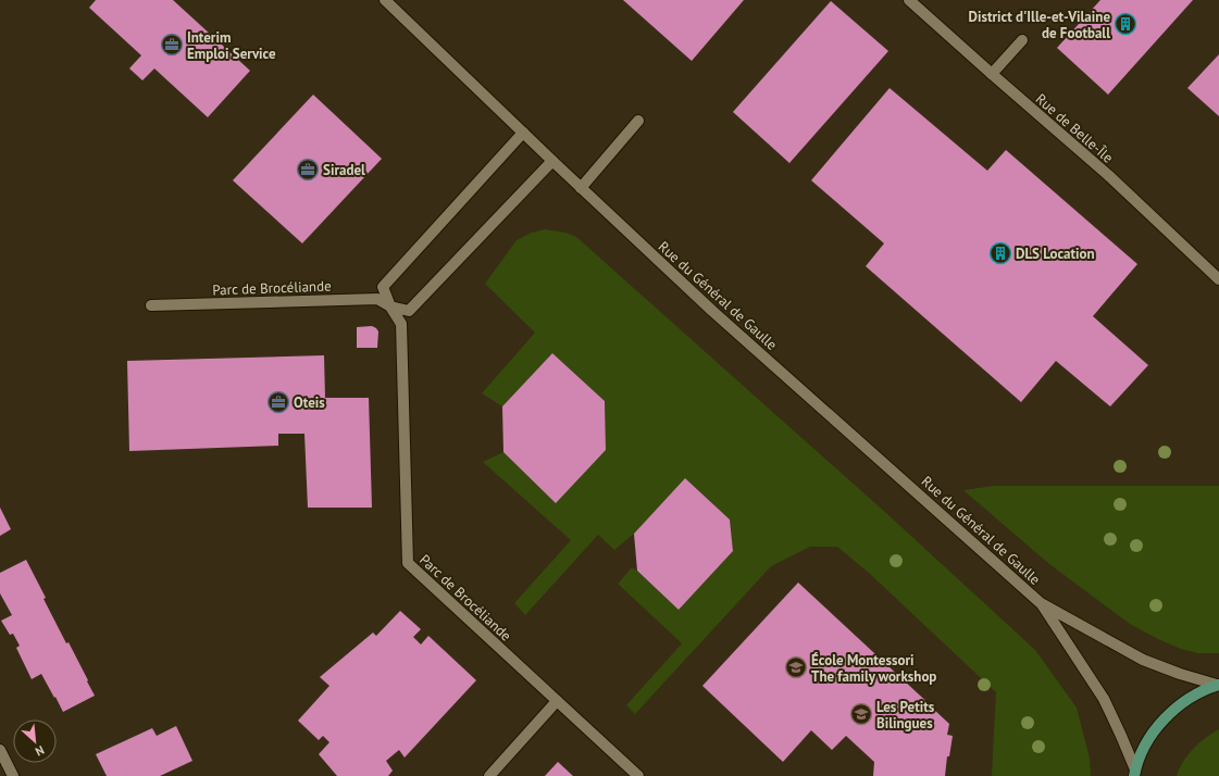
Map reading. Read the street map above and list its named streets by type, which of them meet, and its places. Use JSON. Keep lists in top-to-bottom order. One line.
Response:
{"streets":{"street":["Rue de Belle-Île","Parc de Brocéliande","Rue du Général de Gaulle"]},"crossings":[["Parc de Brocéliande","Rue du Général de Gaulle"]],"places":{"building":["District d'Ille-et-Vilaine de Football","DLS Location"],"office":["Interim Emploi Service","Siradel","Oteis"],"school or university":["École Montessori The family workshop","Les Petits Bilingues"]},"north":"bottom right"}
